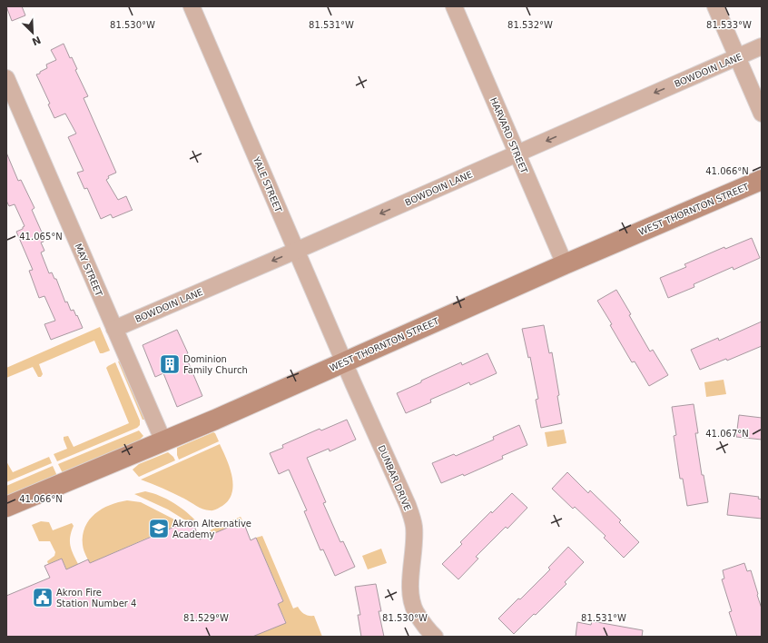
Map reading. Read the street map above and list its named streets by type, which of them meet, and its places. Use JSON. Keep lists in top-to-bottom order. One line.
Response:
{"streets":{"main road":["WEST THORNTON STREET"],"street":["BOWDOIN LANE","HARVARD STREET","YALE STREET","MAY STREET","DUNBAR DRIVE"]},"crossings":[["BOWDOIN LANE","HARVARD STREET"],["BOWDOIN LANE","YALE STREET"],["BOWDOIN LANE","MAY STREET"],["HARVARD STREET","WEST THORNTON STREET"],["YALE STREET","WEST THORNTON STREET"],["YALE STREET","DUNBAR DRIVE"],["WEST THORNTON STREET","MAY STREET"],["WEST THORNTON STREET","DUNBAR DRIVE"]],"one_way":["BOWDOIN LANE"],"places":{"building":["Dominion Family Church"],"school or university":["Akron Alternative Academy"],"public building":["Akron Fire Station Number 4"]},"north":"bottom right","coordinates":["81.530°W","81.531°W","81.532°W","81.533°W","41.066°N","41.065°N","41.067°N","81.529°W"]}
